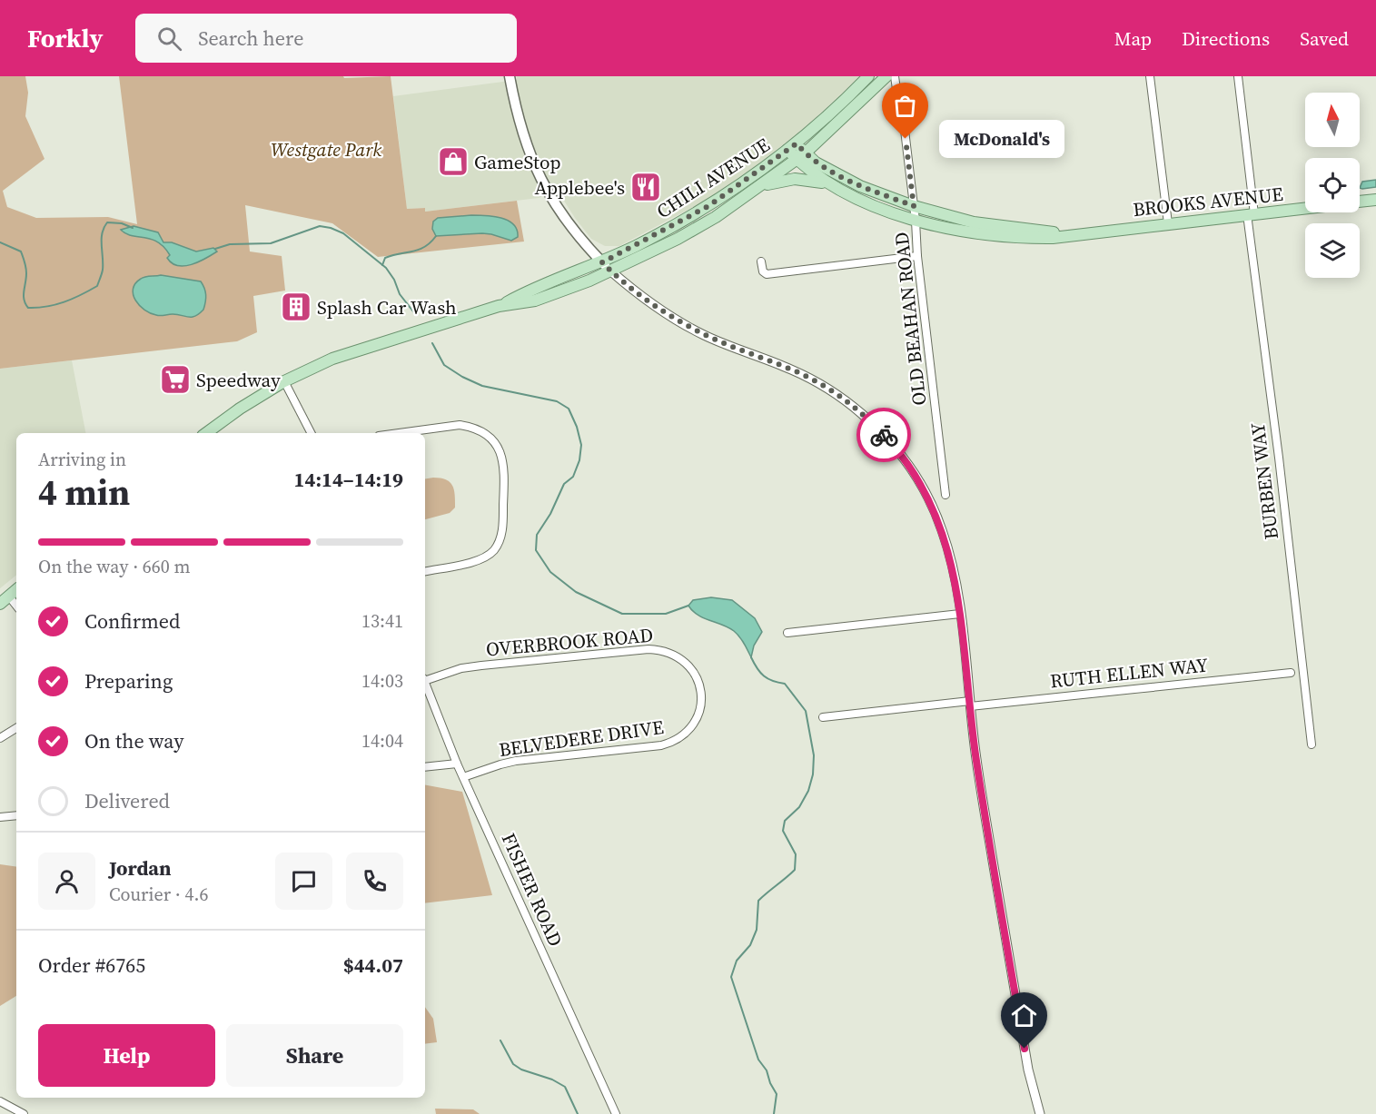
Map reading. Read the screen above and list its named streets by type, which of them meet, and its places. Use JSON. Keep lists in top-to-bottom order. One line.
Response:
{"streets":{"main road":["CHILI AVENUE","BROOKS AVENUE"],"street":["OLD BEAHAN ROAD","BURBEN WAY","OVERBROOK ROAD","RUTH ELLEN WAY","BELVEDERE DRIVE","FISHER ROAD"]},"crossings":[["CHILI AVENUE","BROOKS AVENUE"],["BROOKS AVENUE","OLD BEAHAN ROAD"],["BROOKS AVENUE","BURBEN WAY"],["OVERBROOK ROAD","BELVEDERE DRIVE"],["BELVEDERE DRIVE","FISHER ROAD"]],"parks":["Westgate Park"],"places":{"other":["McDonald's"],"shop":["GameStop"],"restaurant":["Applebee's"],"building":["Splash Car Wash"],"supermarket":["Speedway"]},"north":"top","page":{"header":"Forkly","search":"Search here","nav":["Map","Directions","Saved"],"bubble":"McDonald's","heading":["4 min","Arriving in","14:14–14:19"],"panel":["Jordan","Courier · 4.6","Order #6765","$44.07"],"bar":"On the way · 660 m","list":[["Confirmed","13:41"],["Preparing","14:03"],["On the way","14:04"],"Delivered"],"buttons":["Help","Share"]}}
